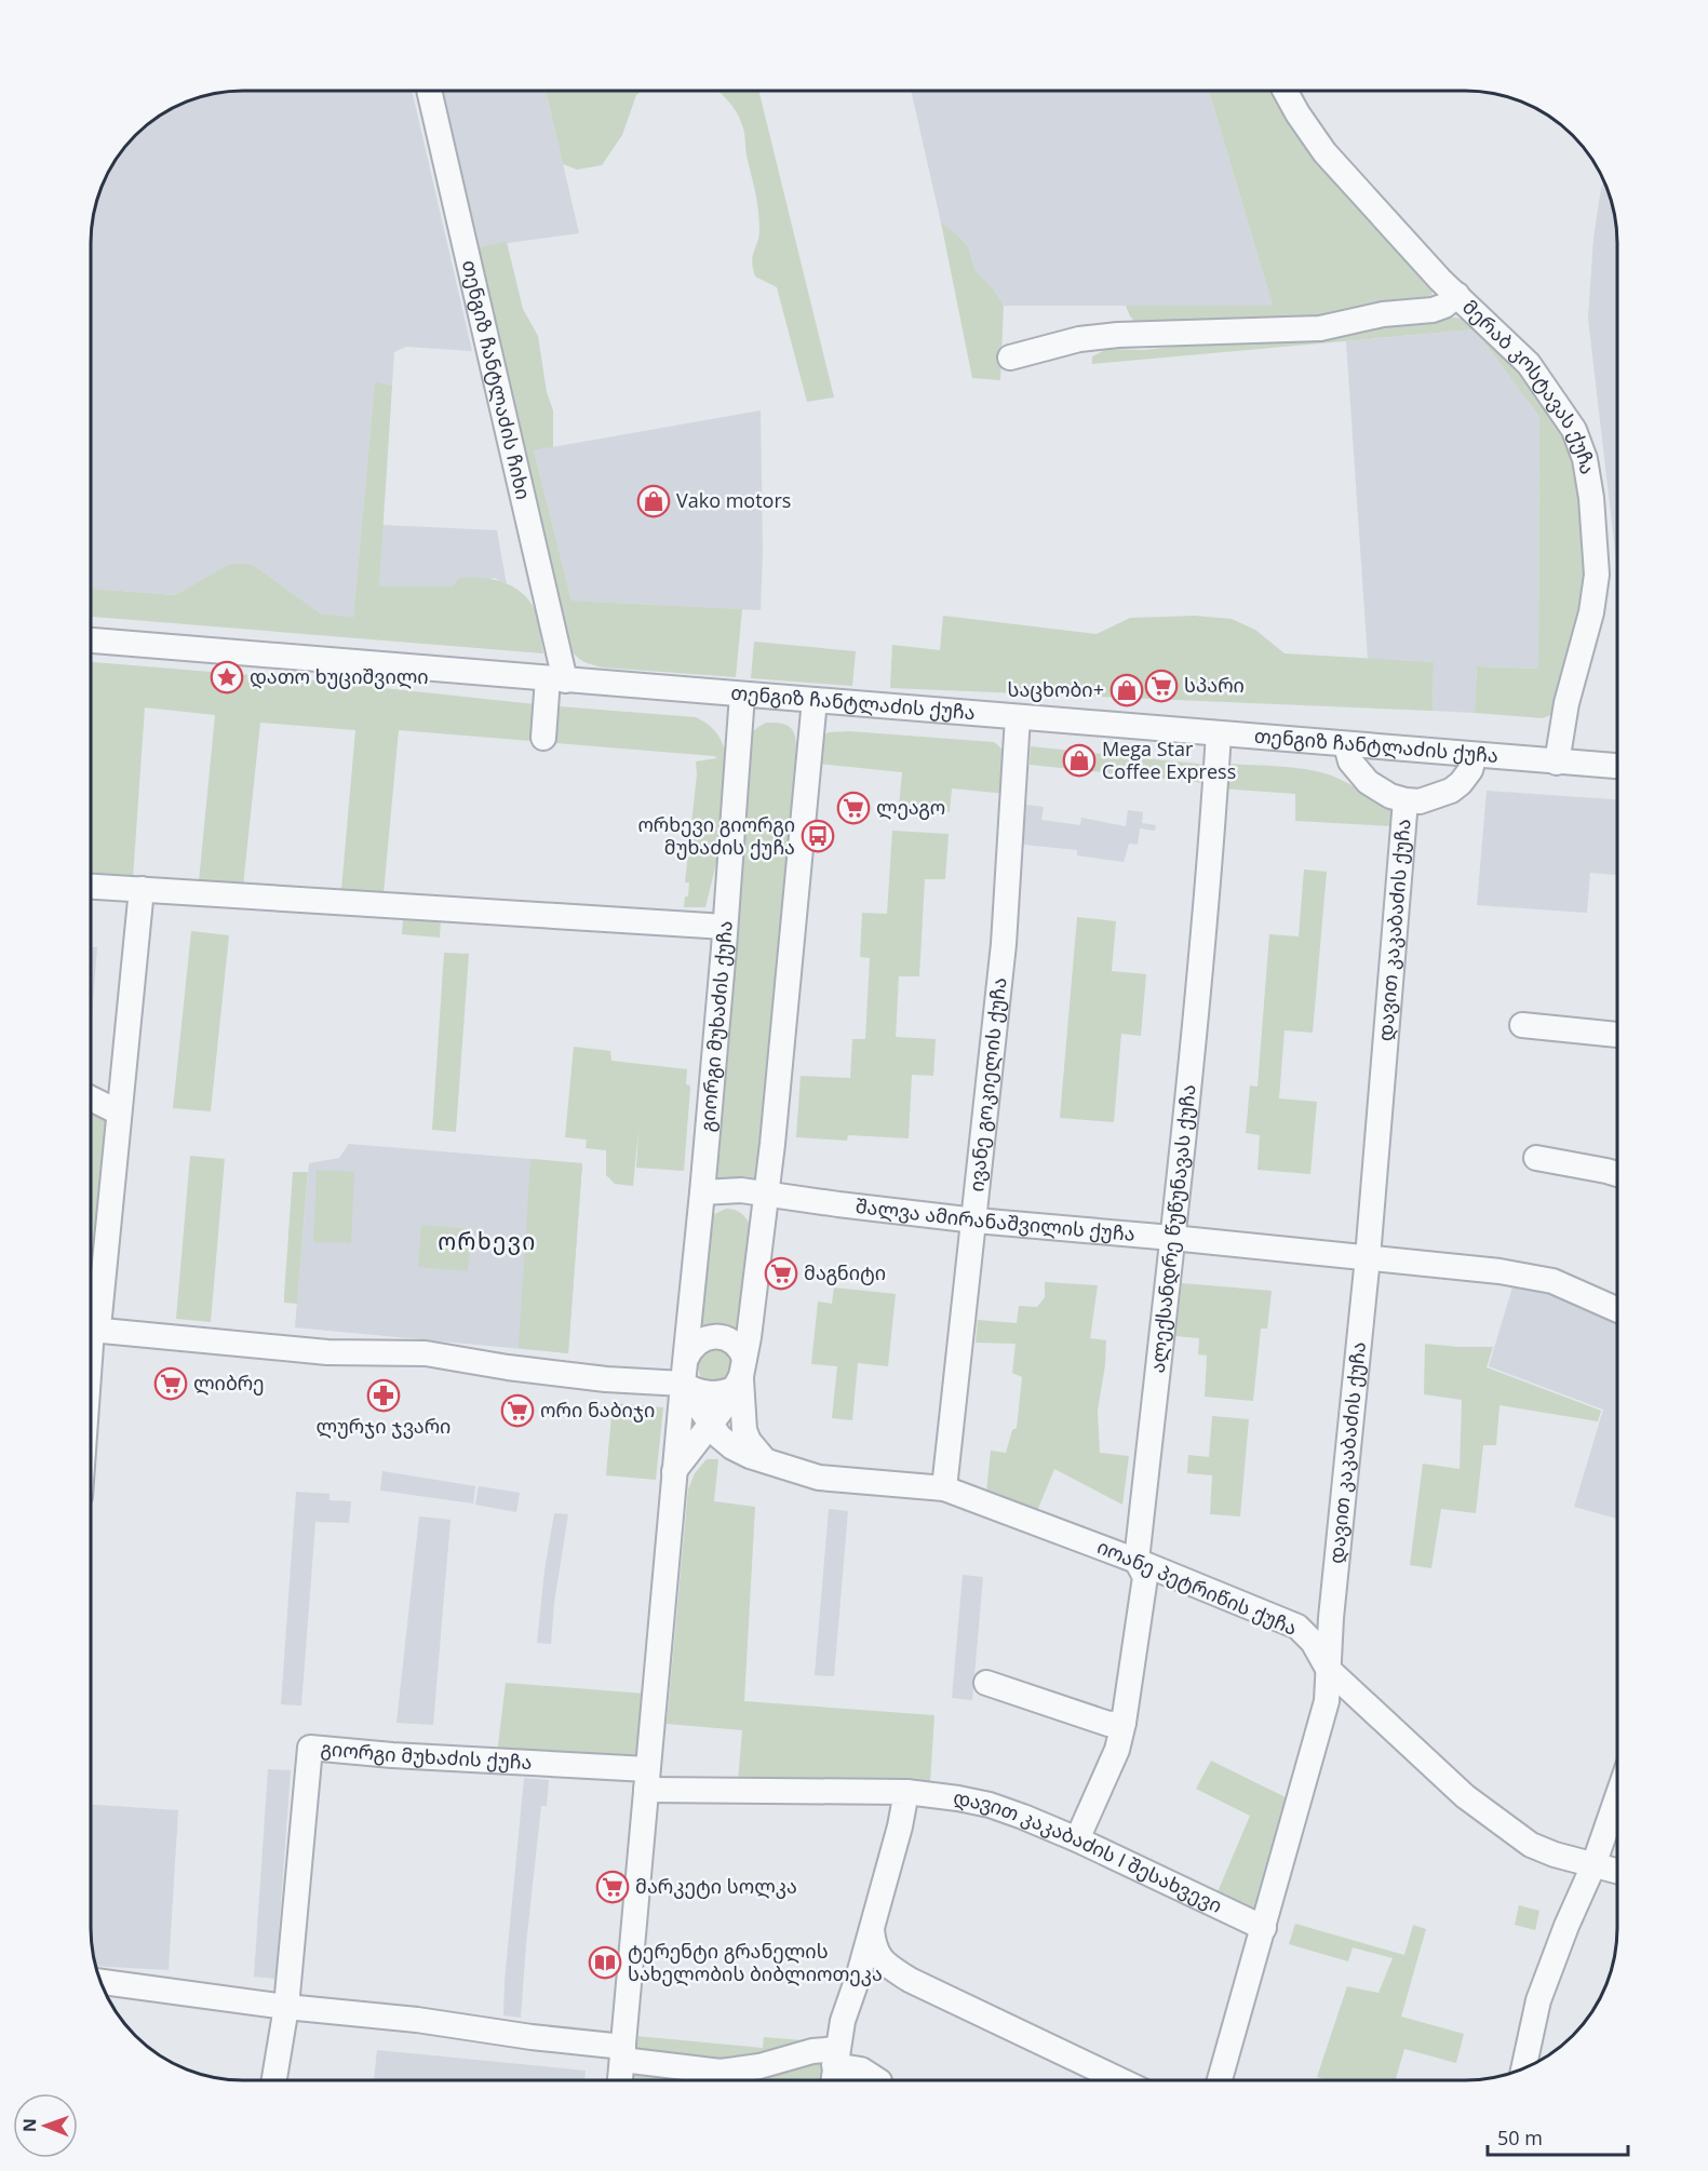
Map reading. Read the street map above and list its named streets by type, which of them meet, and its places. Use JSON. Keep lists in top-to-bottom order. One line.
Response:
{"streets":{"street":["თენგიზ ჩანტლაძის ჩიხი","მერაბ კოსტავას ქუჩა","თენგიზ ჩანტლაძის ქუჩა","დავით კაკაბაძის ქუჩა","გიორგი მუხაძის ქუჩა","ივანე გოკიელის ქუჩა","შალვა ამირანაშვილის ქუჩა","ალექსანდრე წუწუნავას ქუჩა","იოანე პეტრიწის ქუჩა","დავით კაკაბაძის I შესახვევი"]},"crossings":[["თენგიზ ჩანტლაძის ჩიხი","თენგიზ ჩანტლაძის ქუჩა"],["მერაბ კოსტავას ქუჩა","თენგიზ ჩანტლაძის ქუჩა"],["თენგიზ ჩანტლაძის ქუჩა","დავით კაკაბაძის ქუჩა"],["თენგიზ ჩანტლაძის ქუჩა","გიორგი მუხაძის ქუჩა"],["თენგიზ ჩანტლაძის ქუჩა","ივანე გოკიელის ქუჩა"],["თენგიზ ჩანტლაძის ქუჩა","ალექსანდრე წუწუნავას ქუჩა"],["დავით კაკაბაძის ქუჩა","შალვა ამირანაშვილის ქუჩა"],["დავით კაკაბაძის ქუჩა","იოანე პეტრიწის ქუჩა"],["დავით კაკაბაძის ქუჩა","დავით კაკაბაძის I შესახვევი"],["გიორგი მუხაძის ქუჩა","შალვა ამირანაშვილის ქუჩა"],["გიორგი მუხაძის ქუჩა","იოანე პეტრიწის ქუჩა"],["გიორგი მუხაძის ქუჩა","დავით კაკაბაძის I შესახვევი"],["ივანე გოკიელის ქუჩა","შალვა ამირანაშვილის ქუჩა"],["ივანე გოკიელის ქუჩა","იოანე პეტრიწის ქუჩა"],["შალვა ამირანაშვილის ქუჩა","ალექსანდრე წუწუნავას ქუჩა"],["ალექსანდრე წუწუნავას ქუჩა","იოანე პეტრიწის ქუჩა"],["ალექსანდრე წუწუნავას ქუჩა","დავით კაკაბაძის I შესახვევი"]],"districts":["ორხევი"],"places":{"shop":["Vako motors","საცხობი+","Mega Star Coffee Express"],"place":["დათო ხუციშვილი"],"supermarket":["სპარი","ლეაგო","მაგნიტი","ლიბრე","ორი ნაბიჯი","მარკეტი სოლკა"],"bus stop":["ორხევი გიორგი მუხაძის ქუჩა"],"pharmacy":["ლურჯი ჯვარი"],"library":["ტერენტი გრანელის სახელობის ბიბლიოთეკა"]},"scale_bar":"50 m","north":"left"}
